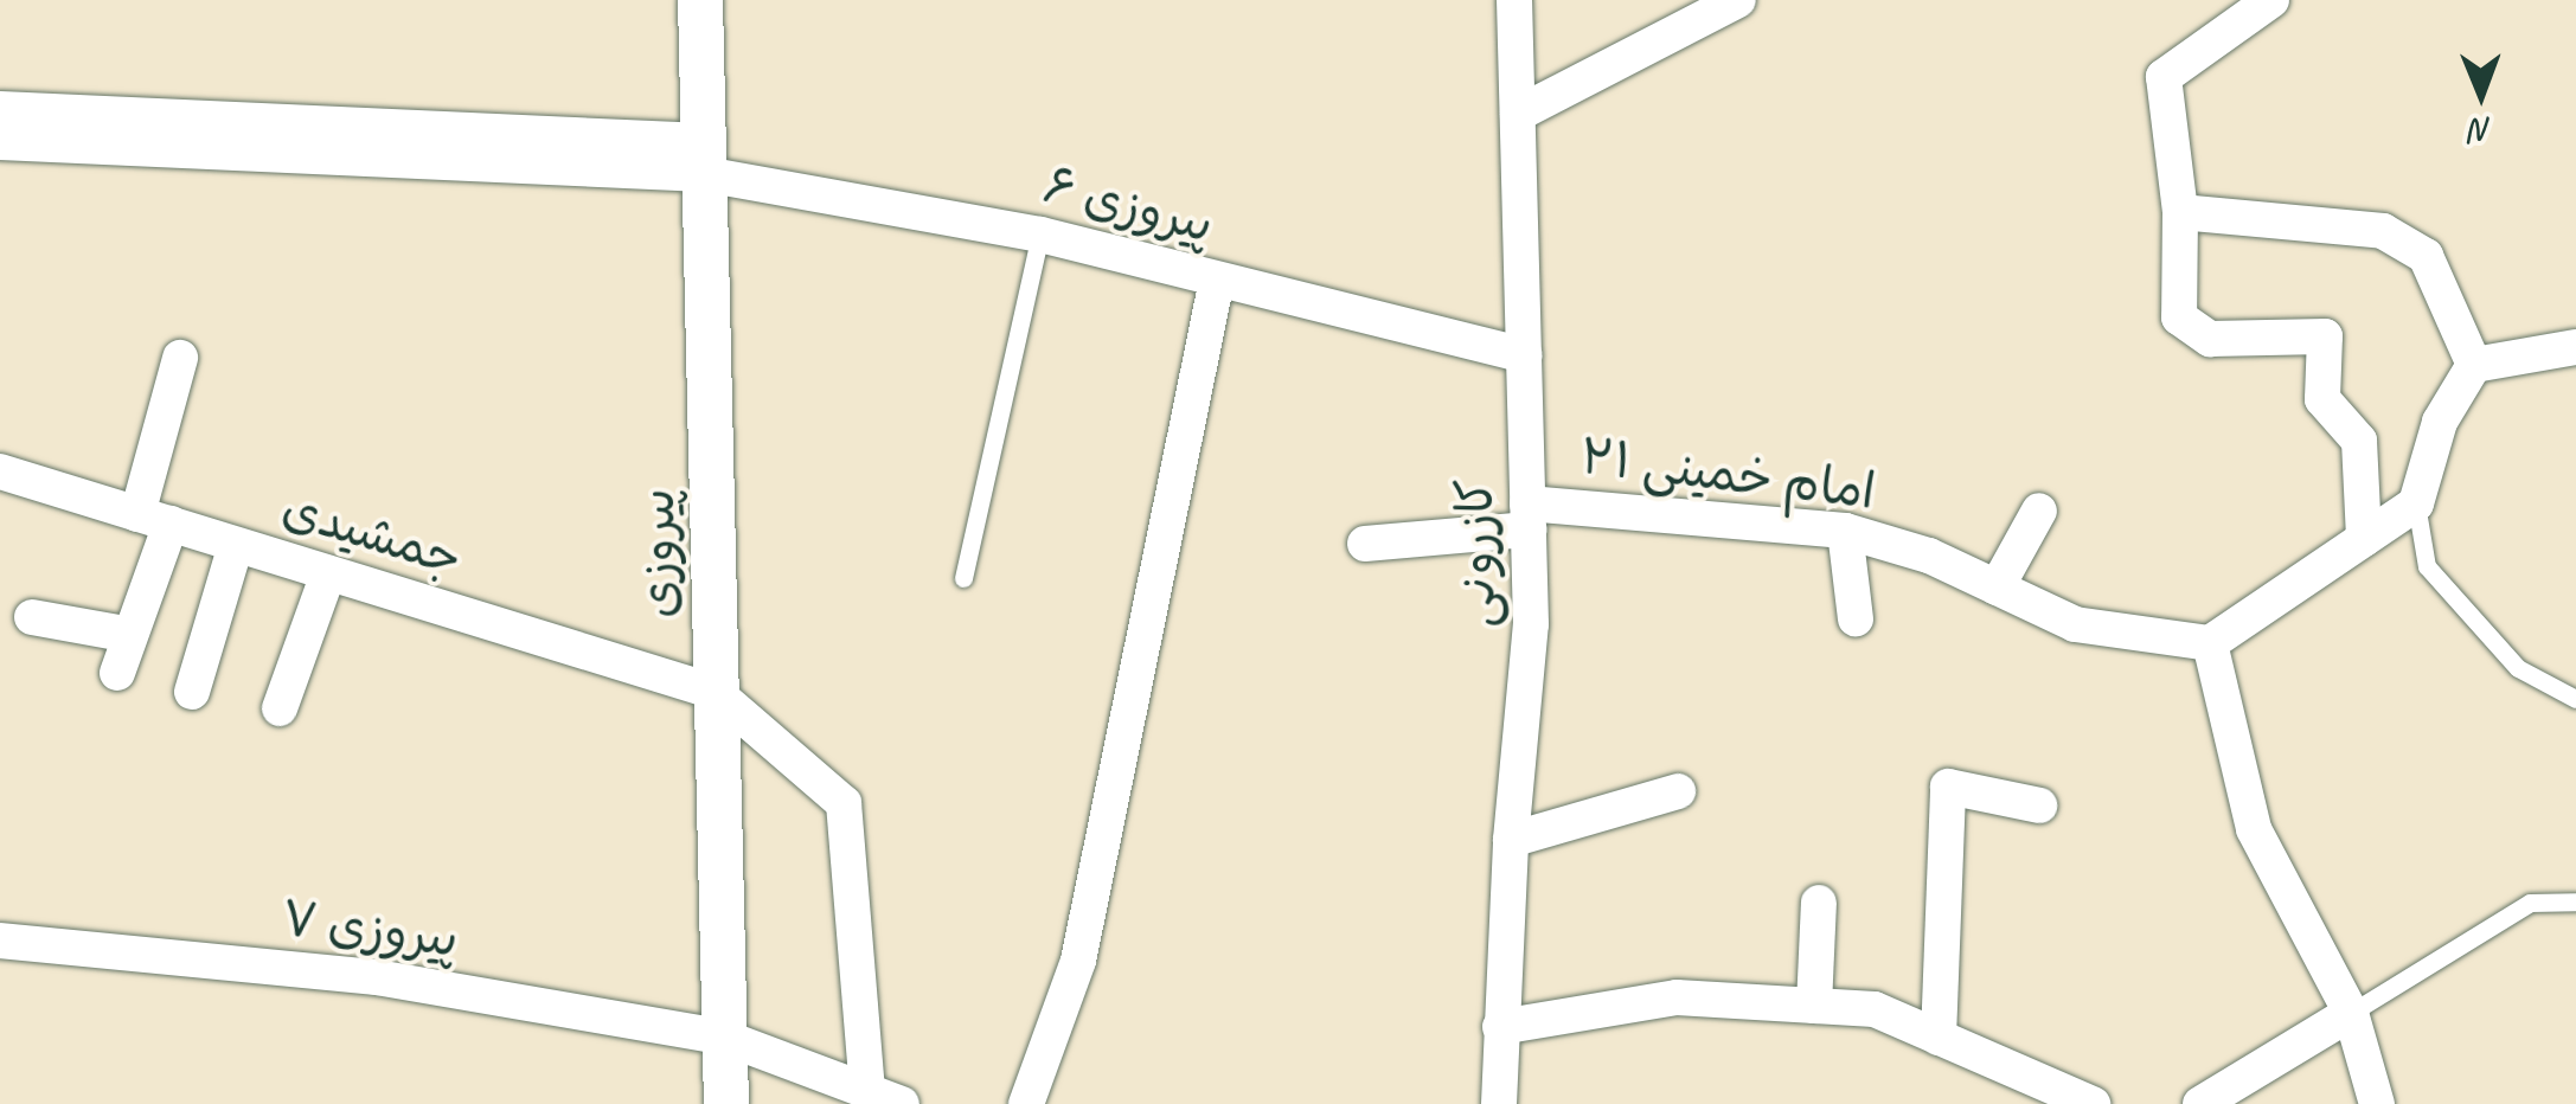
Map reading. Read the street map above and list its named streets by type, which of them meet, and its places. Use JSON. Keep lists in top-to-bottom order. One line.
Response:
{"streets":{"street":["پیروزی ۶","امام خمینی ۲۱","جمشیدی","پیروزی","کازرونی","پیروزی ۷"]},"crossings":[["پیروزی ۶","پیروزی"],["پیروزی ۶","کازرونی"],["امام خمینی ۲۱","کازرونی"],["جمشیدی","پیروزی"],["پیروزی","پیروزی ۷"]],"north":"bottom"}
